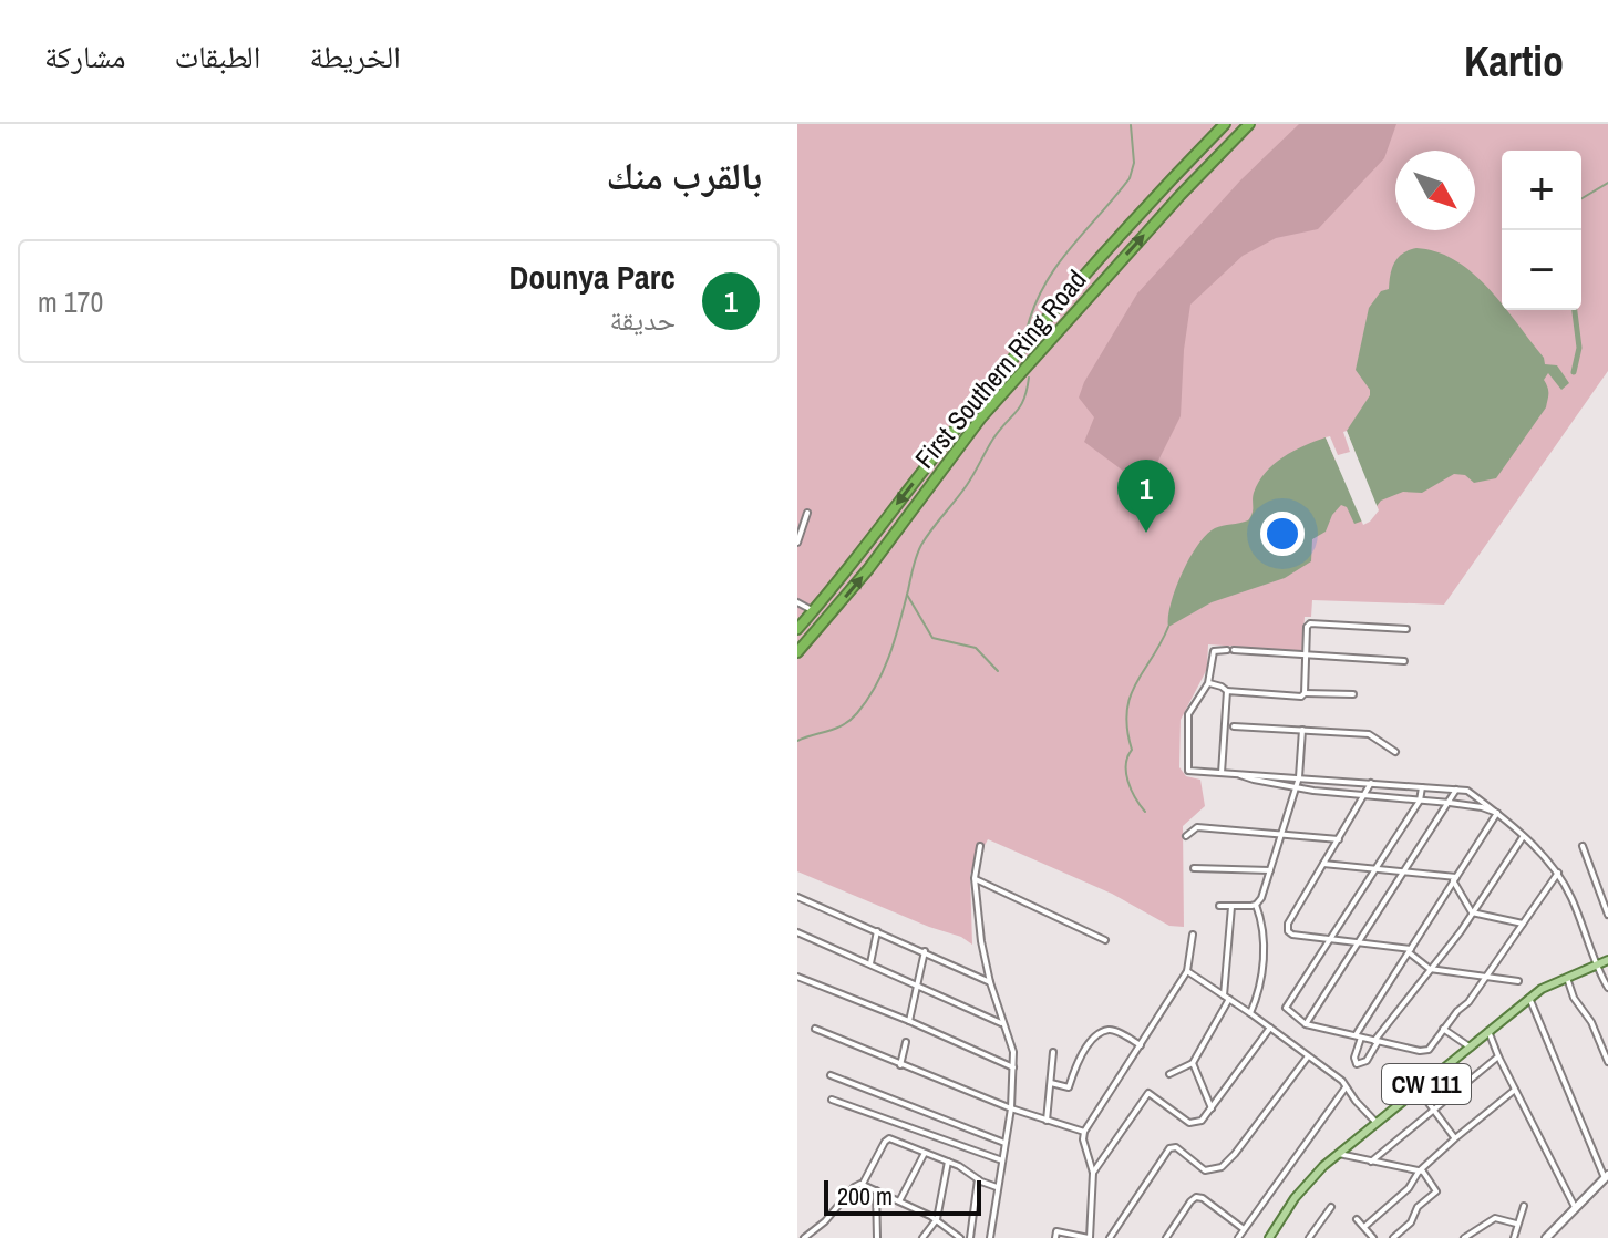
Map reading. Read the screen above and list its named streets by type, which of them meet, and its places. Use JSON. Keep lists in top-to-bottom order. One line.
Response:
{"streets":{"highway":["First Southern Ring Road"],"main road":["CW 111"]},"scale_bar":"200 m","north":"bottom right","page":{"header":"Kartio","nav":["الخريطة","الطبقات","مشاركة"],"heading":"بالقرب منك","map_buttons":["+","−"],"list":[{"mark":"1","name":"Dounya Parc","note":"حديقة","value":"170 m"}],"pins":"1","scale":"200 m"}}
